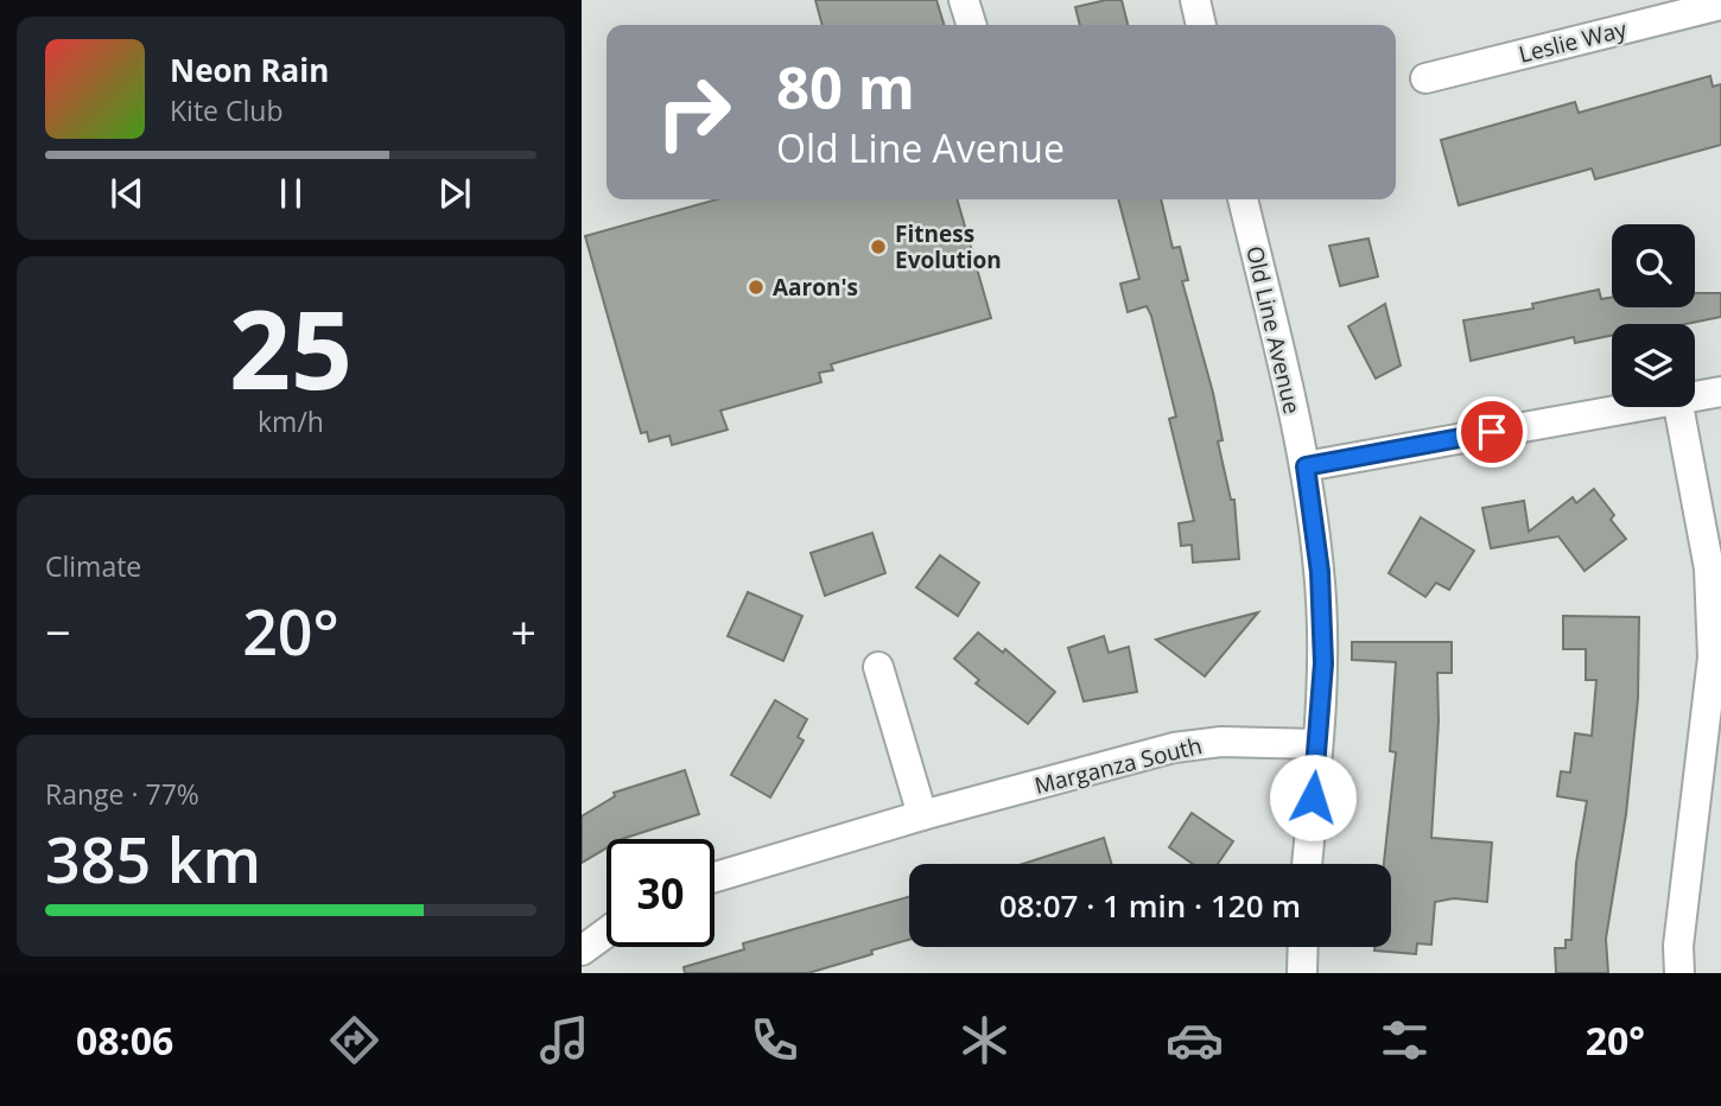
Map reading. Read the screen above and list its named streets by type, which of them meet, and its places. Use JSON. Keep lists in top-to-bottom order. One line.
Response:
{"streets":{"street":["Leslie Way","Old Line Avenue","Marganza South"]},"crossings":[["Old Line Avenue","Marganza South"]],"places":["Fitness Evolution","Aaron's"],"page":{"turn":["80 m","Old Line Avenue"],"song":["Neon Rain","Kite Club"],"tile":[["25","km/h"],"Climate",["Range · 77%","385 km"]],"heat":["−","20°","+"],"limit":"30","trip":"08:07 · 1 min · 120 m","tabs":["08:06","20°"]}}
